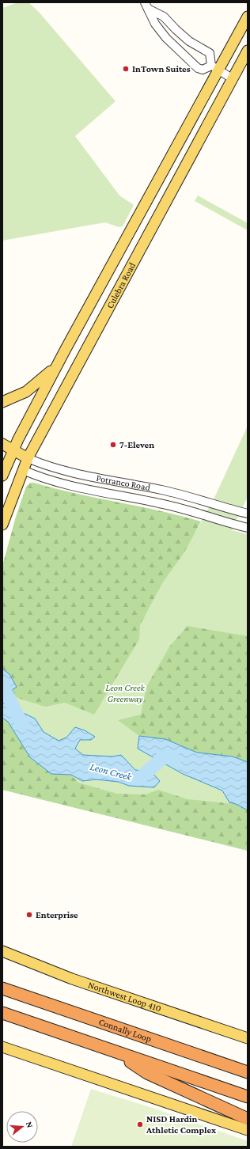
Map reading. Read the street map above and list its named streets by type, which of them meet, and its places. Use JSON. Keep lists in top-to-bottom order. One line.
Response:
{"streets":{"highway":["Connally Loop"],"main road":["Culebra Road","Potranco Road","Northwest Loop 410"]},"crossings":[["Culebra Road","Potranco Road"]],"water":["Leon Creek"],"parks":["Leon Creek Greenway"],"places":["InTown Suites","7-Eleven","Enterprise","NISD Hardin Athletic Complex"],"north":"right"}
